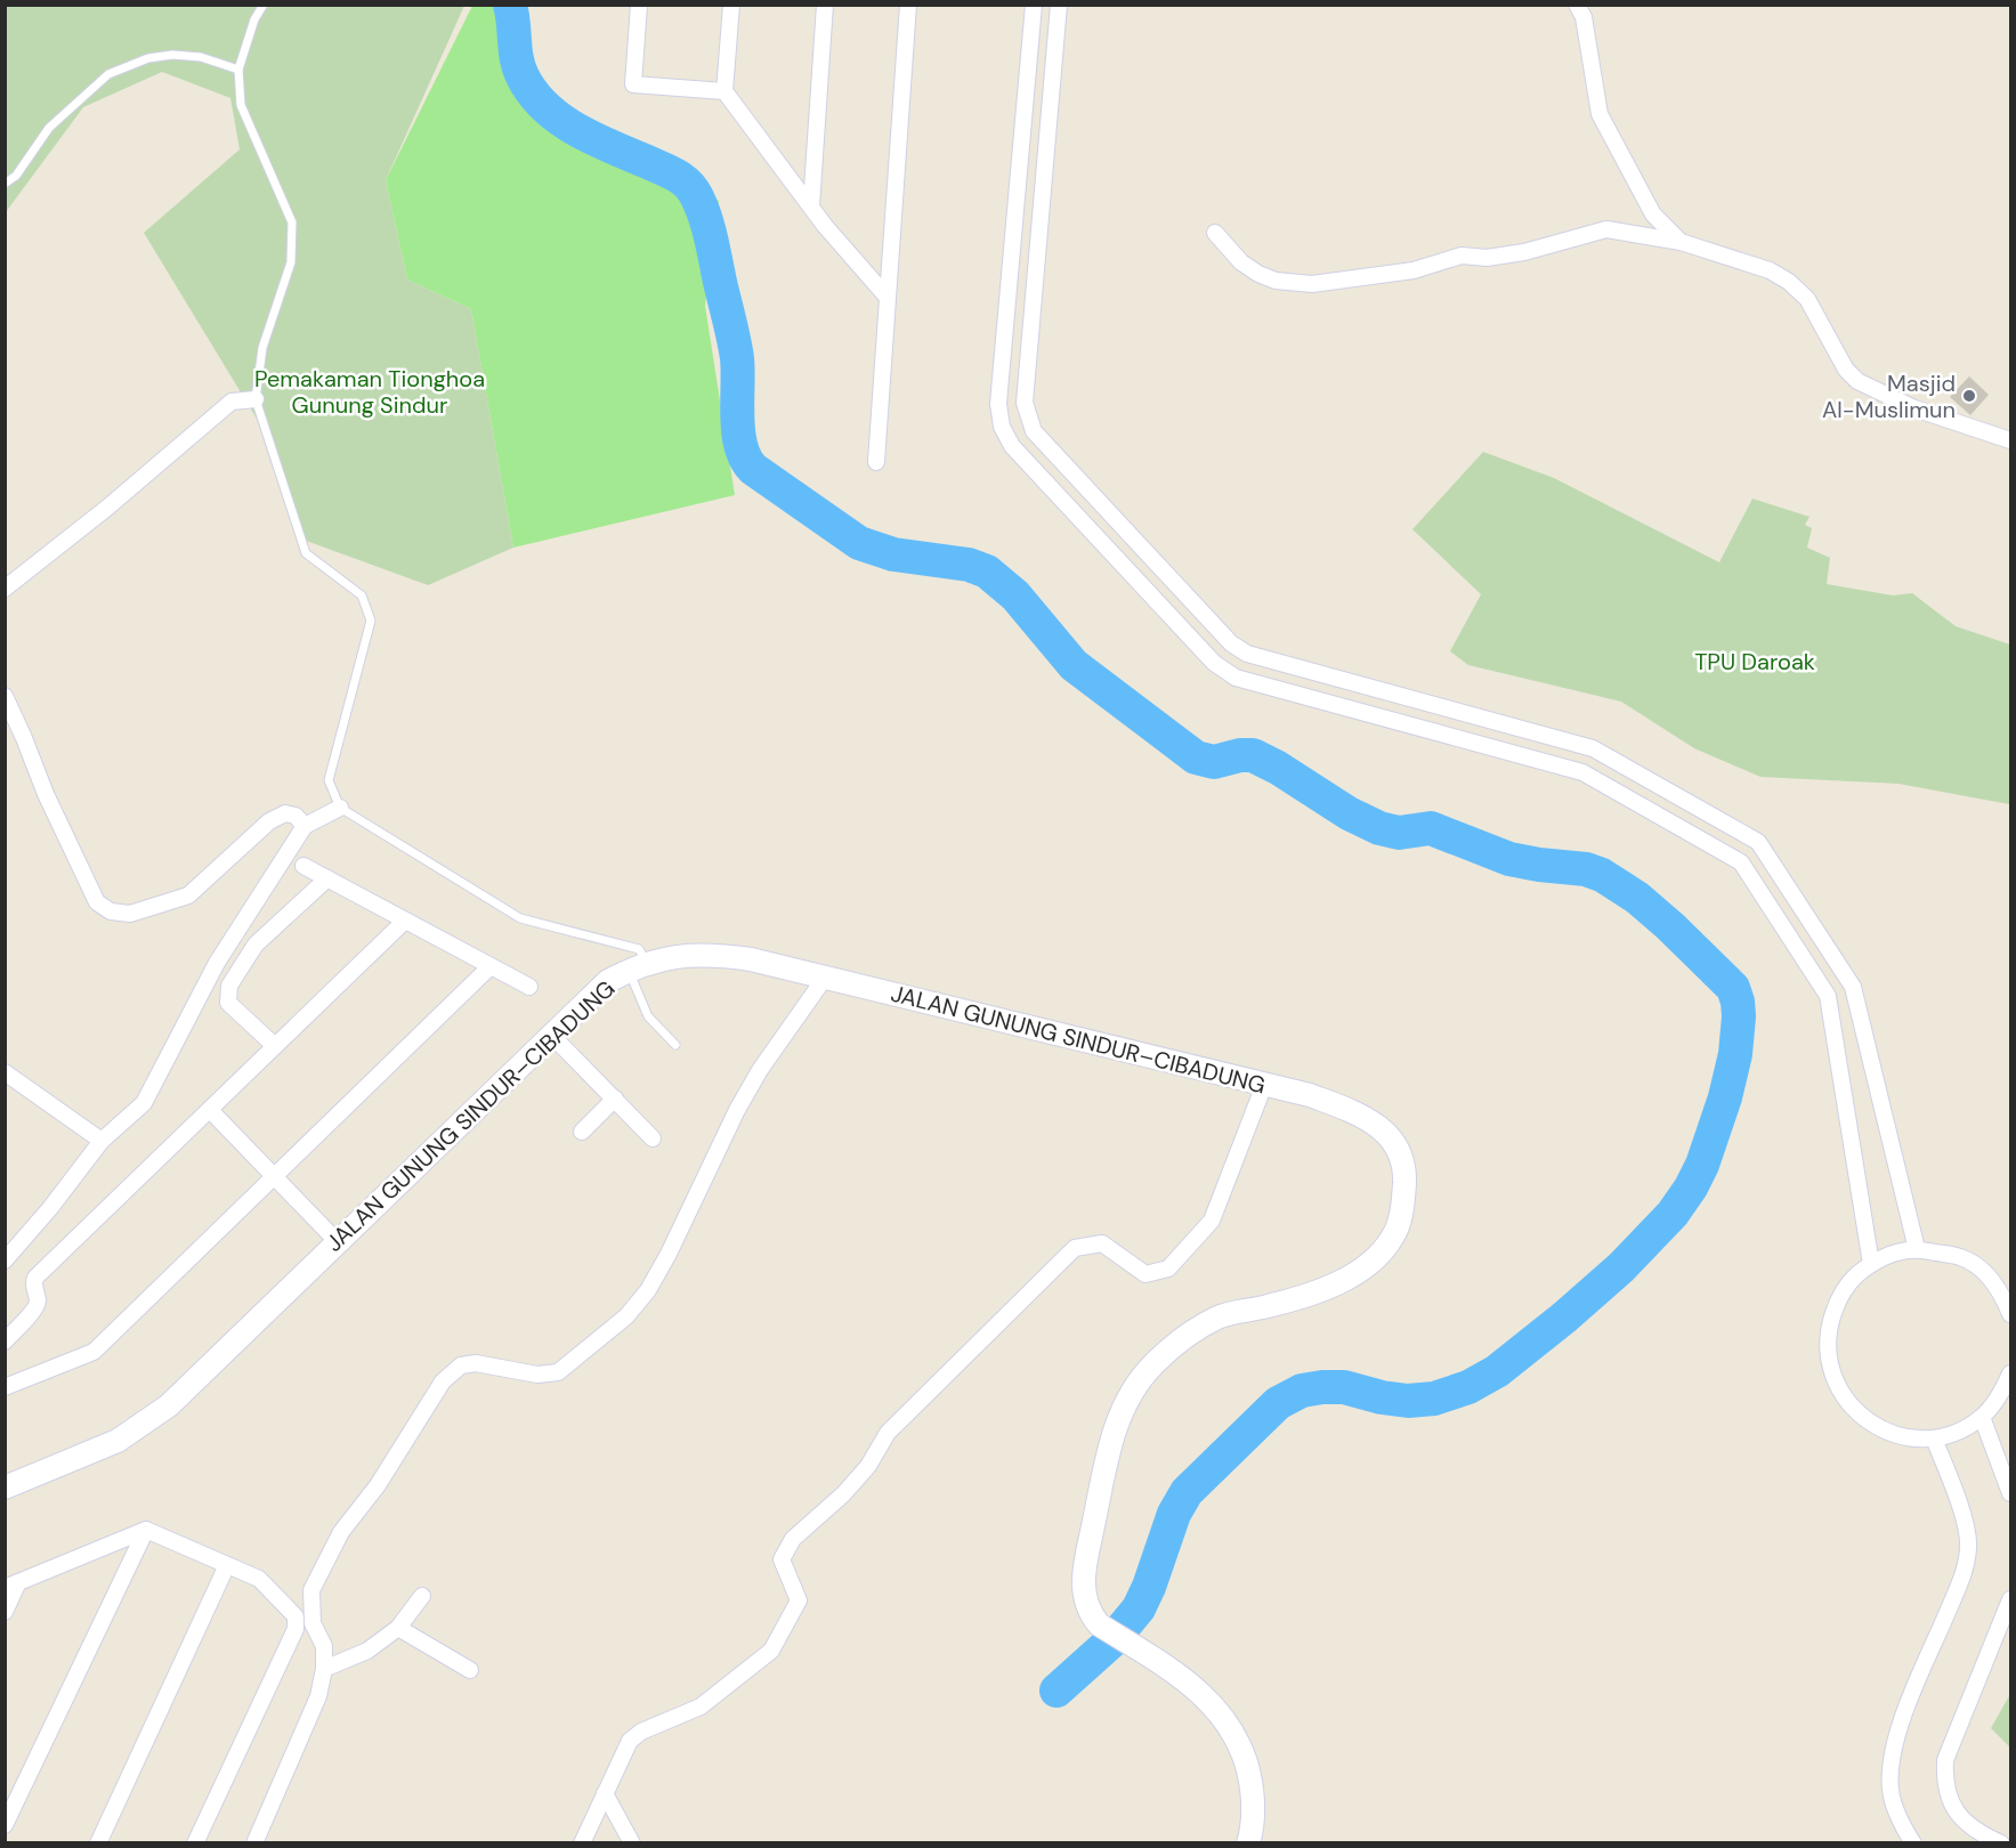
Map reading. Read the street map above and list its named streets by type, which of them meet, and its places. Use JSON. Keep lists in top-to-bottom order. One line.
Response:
{"streets":{"street":["JALAN GUNUNG SINDUR–CIBADUNG"]},"parks":["Pemakaman Tionghoa Gunung Sindur","TPU Daroak"],"places":["Masjid Al-Muslimun"]}
